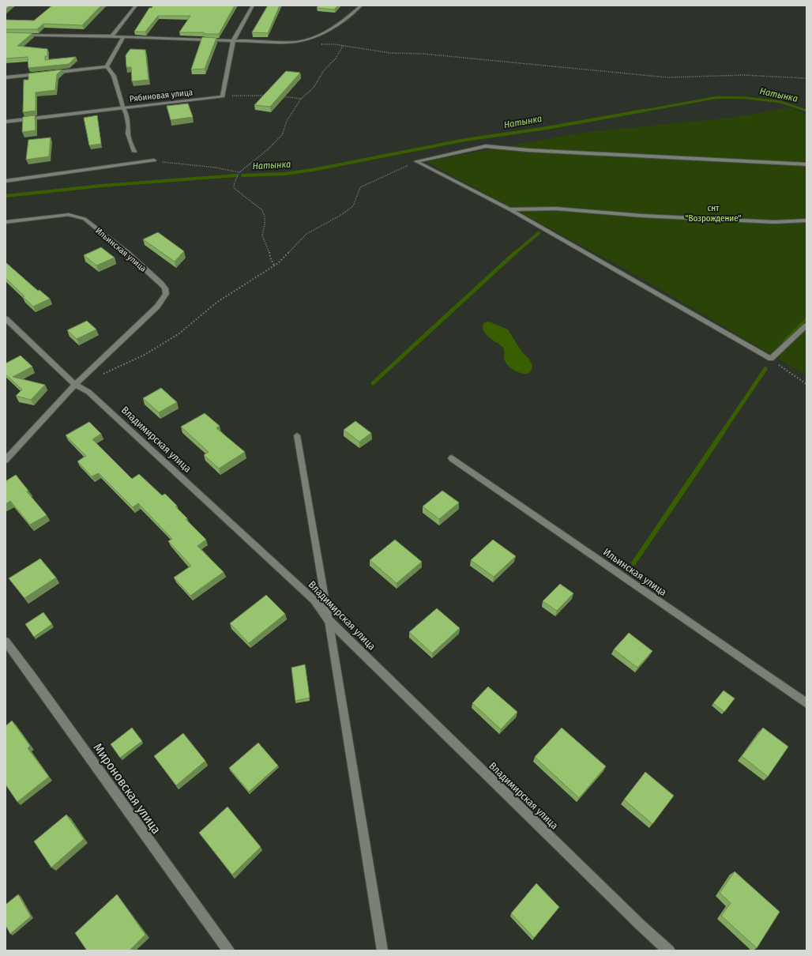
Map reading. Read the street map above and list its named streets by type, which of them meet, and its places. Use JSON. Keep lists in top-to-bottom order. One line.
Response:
{"streets":{"street":["Рябиновая улица","Ильинская улица","Владимирская улица","Мироновская улица"]},"crossings":[["Ильинская улица","Владимирская улица"]],"water":["Натынка"],"parks":["снт \"Возрождение\""]}
